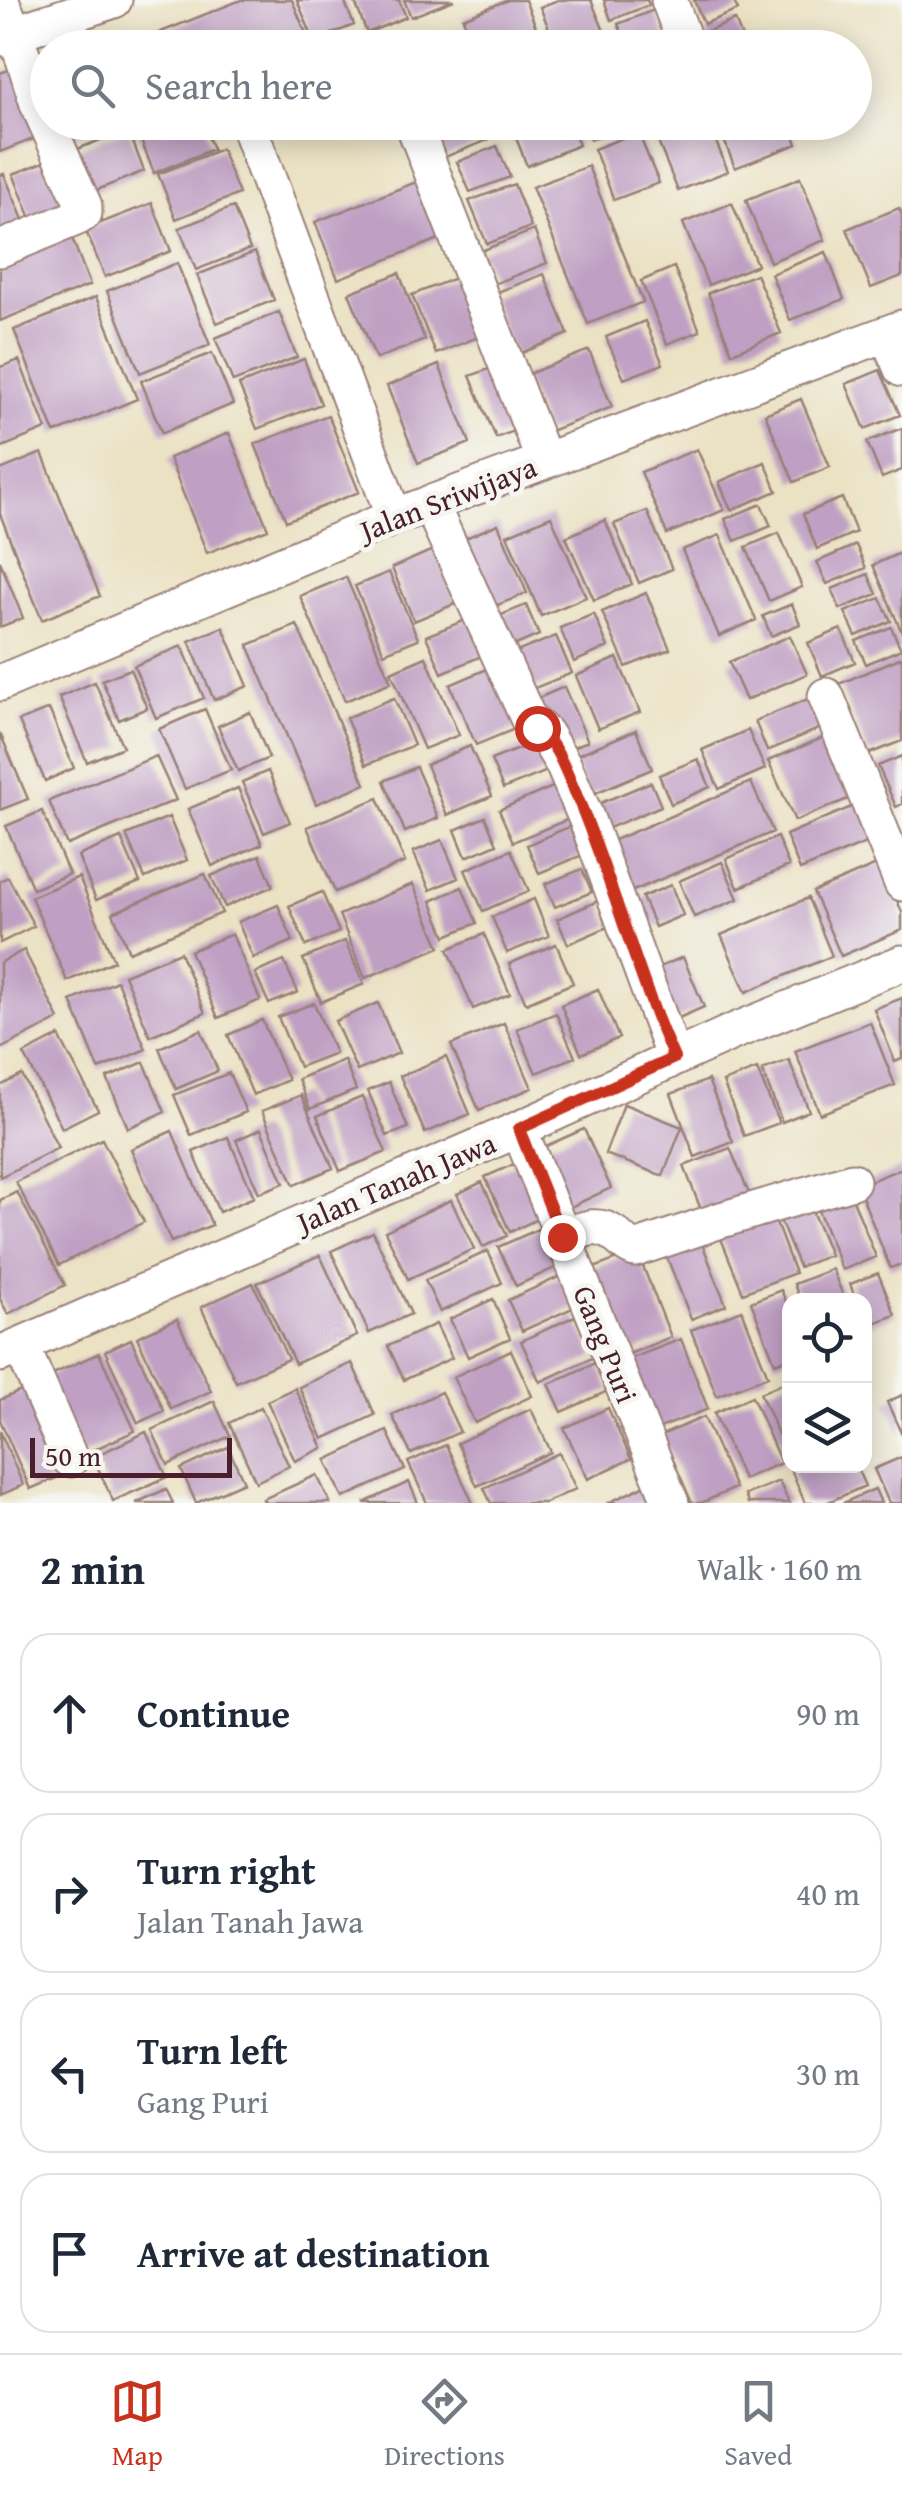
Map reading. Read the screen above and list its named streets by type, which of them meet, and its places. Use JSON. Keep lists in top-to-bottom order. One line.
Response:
{"streets":{"street":["Jalan Sriwijaya","Jalan Tanah Jawa","Gang Puri"]},"crossings":[["Jalan Tanah Jawa","Gang Puri"]],"scale_bar":"50 m","page":{"search":"Search here","scale":"50 m","heading":["2 min","Walk · 160 m"],"list":[["Continue","90 m"],["Turn right","Jalan Tanah Jawa","40 m"],["Turn left","Gang Puri","30 m"],"Arrive at destination"],"nav":["Map","Directions","Saved"]}}
